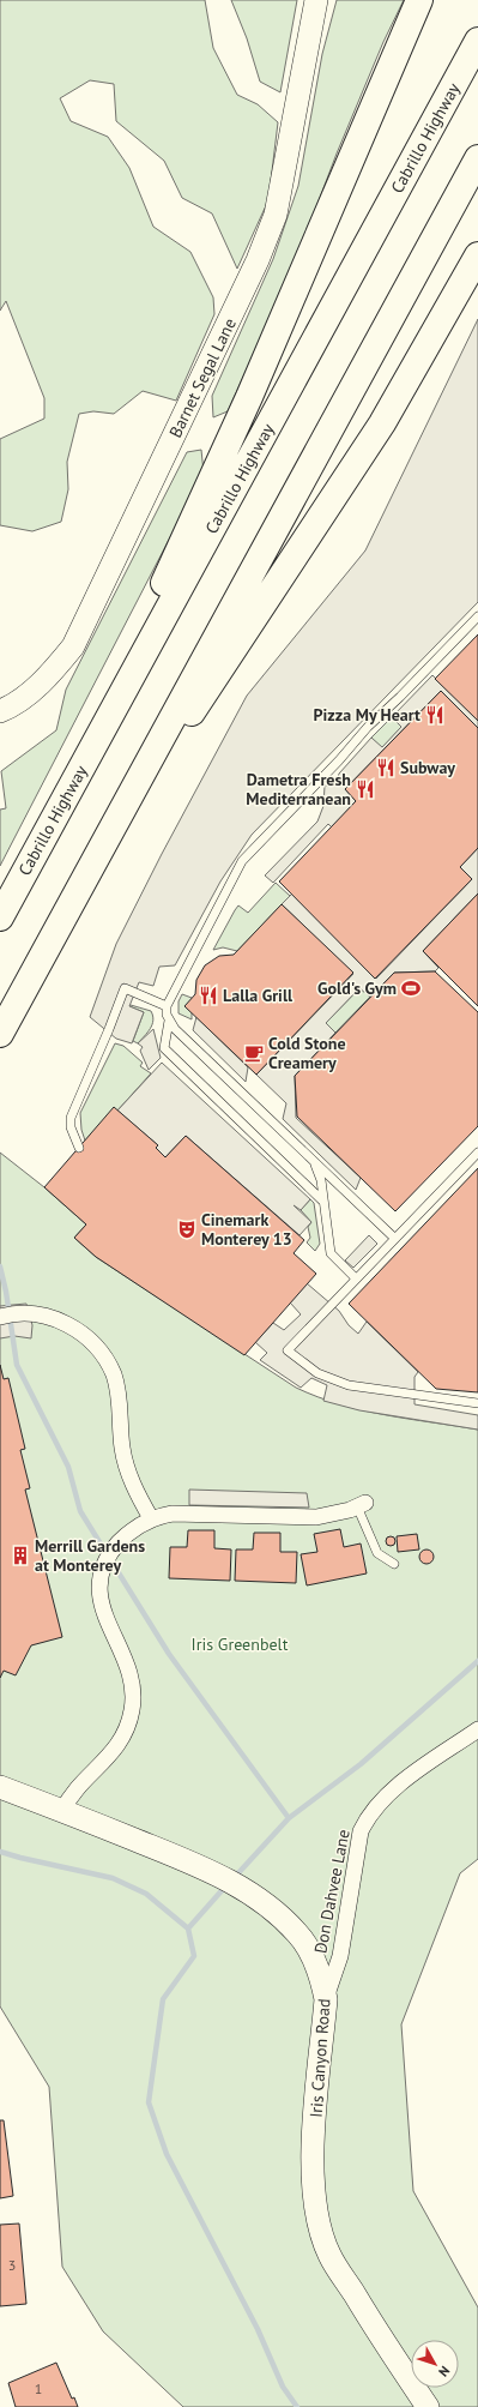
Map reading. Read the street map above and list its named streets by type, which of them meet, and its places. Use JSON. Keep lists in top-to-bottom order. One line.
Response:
{"streets":{"highway":["Cabrillo Highway"],"street":["Barnet Segal Lane","Don Dahvee Lane","Iris Canyon Road"]},"crossings":[["Don Dahvee Lane","Iris Canyon Road"]],"parks":["Iris Greenbelt"],"places":{"restaurant":["Pizza My Heart","Subway","Dametra Fresh Mediterranean","Lalla Grill"],"sports":["Gold's Gym"],"cafe":["Cold Stone Creamery"],"theatre":["Cinemark Monterey 13"],"building":["Merrill Gardens at Monterey"]},"house_numbers":["3","1"],"north":"bottom right"}
